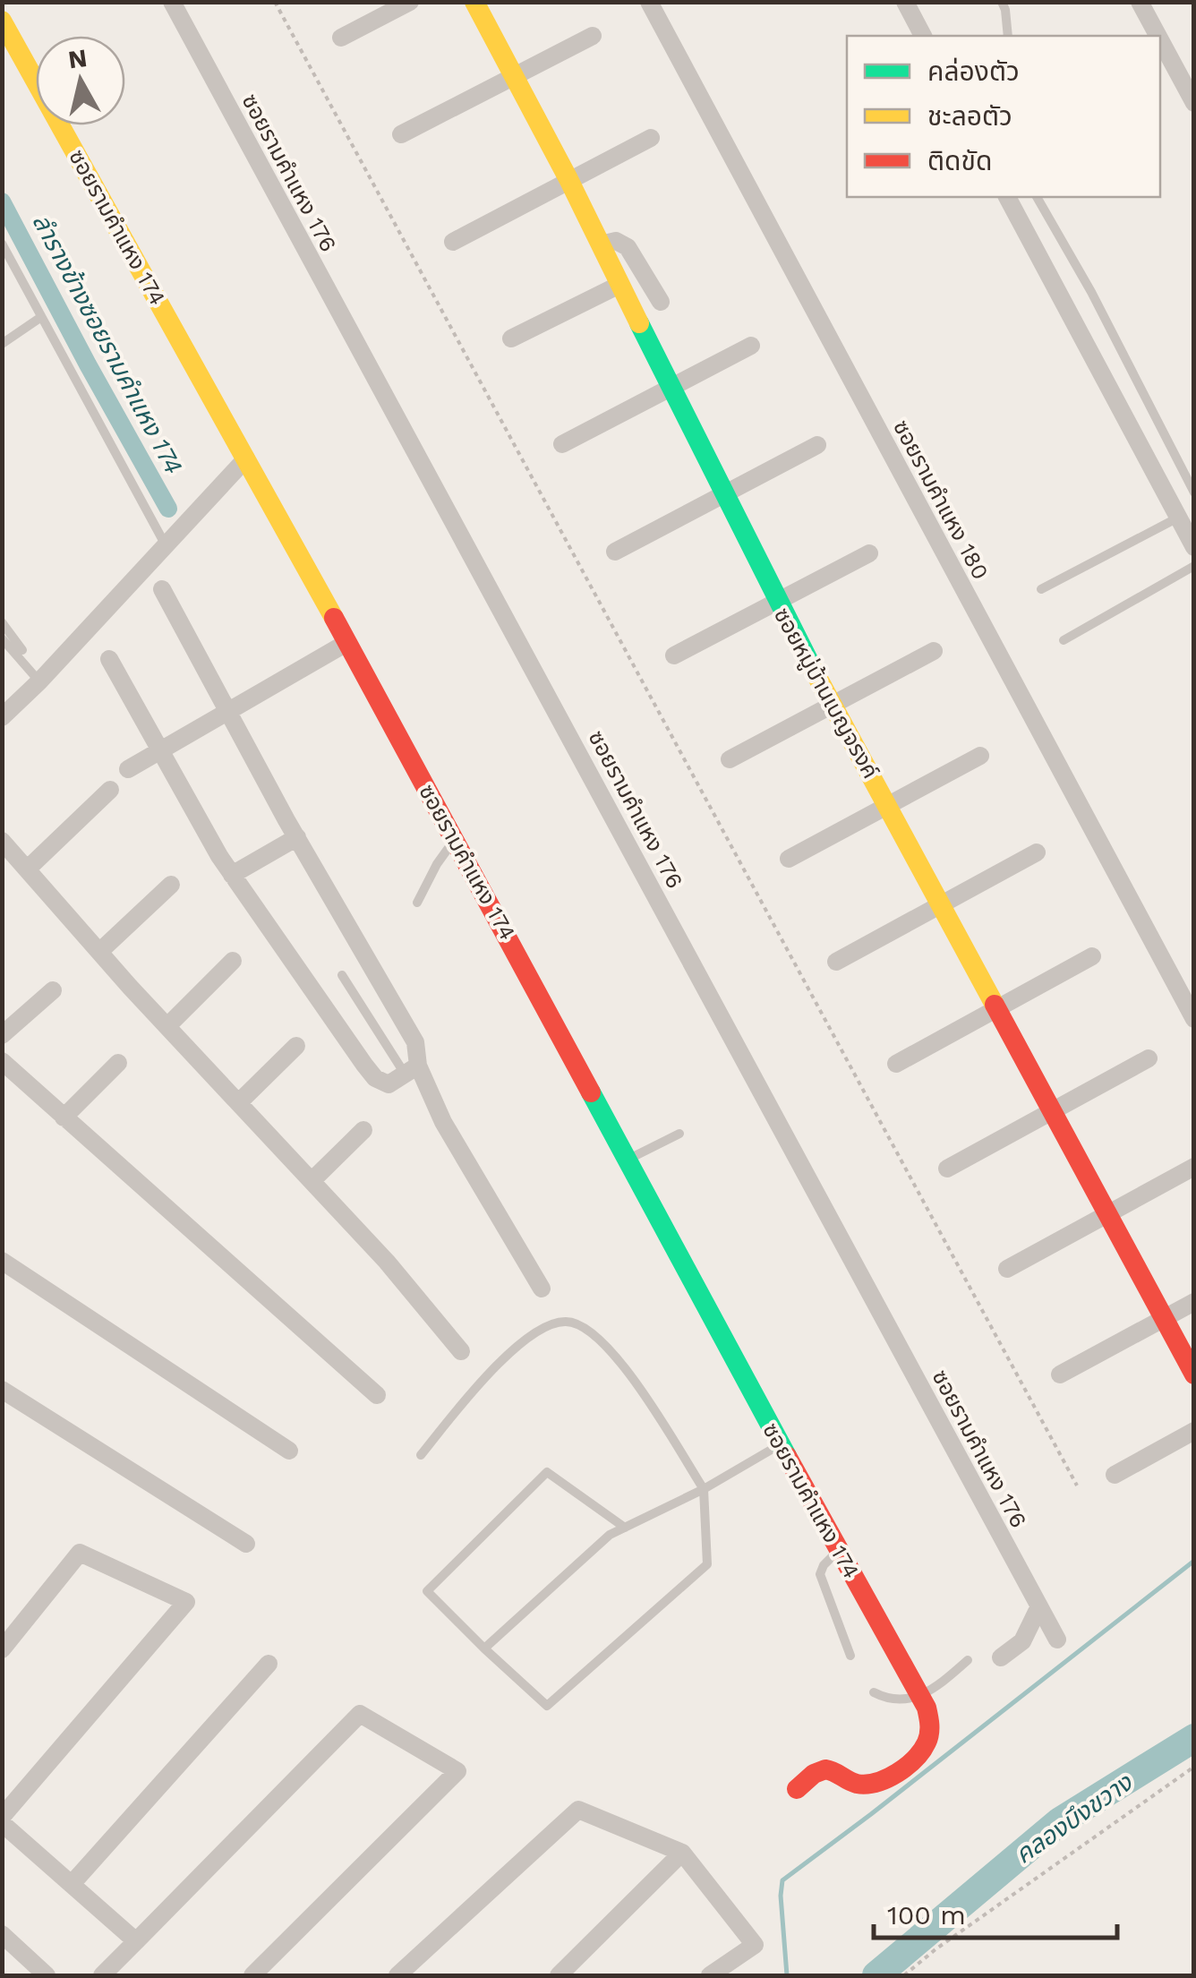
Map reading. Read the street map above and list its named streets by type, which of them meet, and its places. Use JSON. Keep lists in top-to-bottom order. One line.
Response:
{"streets":{"street":["ซอยรามคำแหง 176","ซอยรามคำแหง 174","ซอยรามคำแหง 180","ซอยหมู่บ้านเบญจรงค์"]},"water":["ลำรางข้างซอยรามคำแหง 174","คลองบึงขวาง"],"legend":["คล่องตัว","ชะลอตัว","ติดขัด"],"scale_bar":"100 m","north":"top"}
